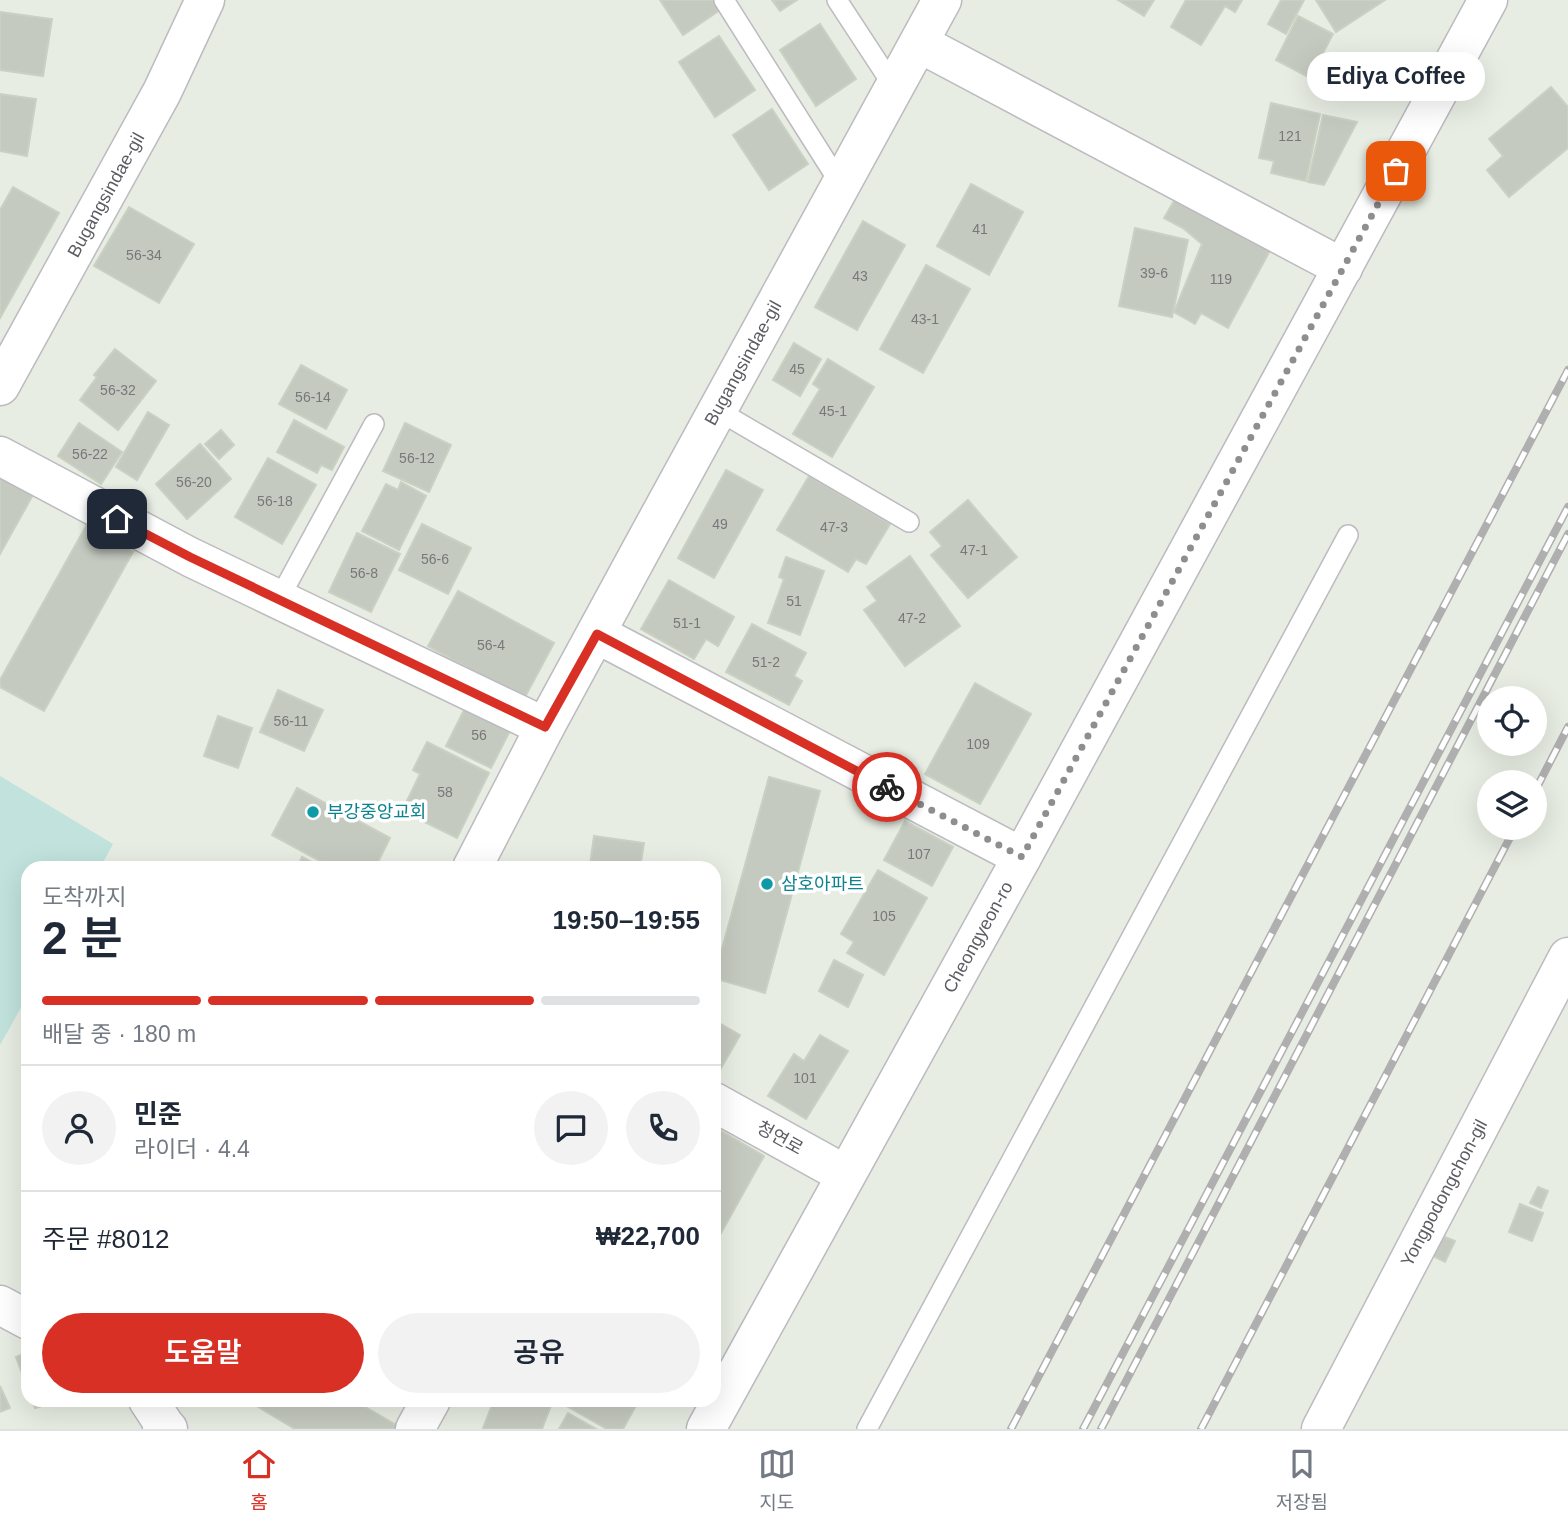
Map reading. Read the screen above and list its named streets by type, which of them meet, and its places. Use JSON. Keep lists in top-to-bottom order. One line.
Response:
{"streets":{"street":["Bugangsindae-gil","Cheongyeon-ro","청연로","Yongpodongchon-gil"]},"crossings":[["Cheongyeon-ro","청연로"]],"places":["Ediya Coffee","부강중앙교회","삼호아파트"],"house_numbers":["121","41","56-34","39-6","43","119","43-1","45","56-32","56-14","45-1","56-22","56-12","56-20","56-18","49","47-3","47-1","56-6","56-8","51","47-2","51-1","56-4","51-2","56-11","56","109","58","107","105","101"],"page":{"bubble":"Ediya Coffee","heading":["2 분","도착까지","19:50–19:55"],"panel":["민준","라이더 · 4.4","주문 #8012","₩22,700"],"bar":"배달 중 · 180 m","buttons":["도움말","공유"],"tabs":["홈","지도","저장됨"]}}
